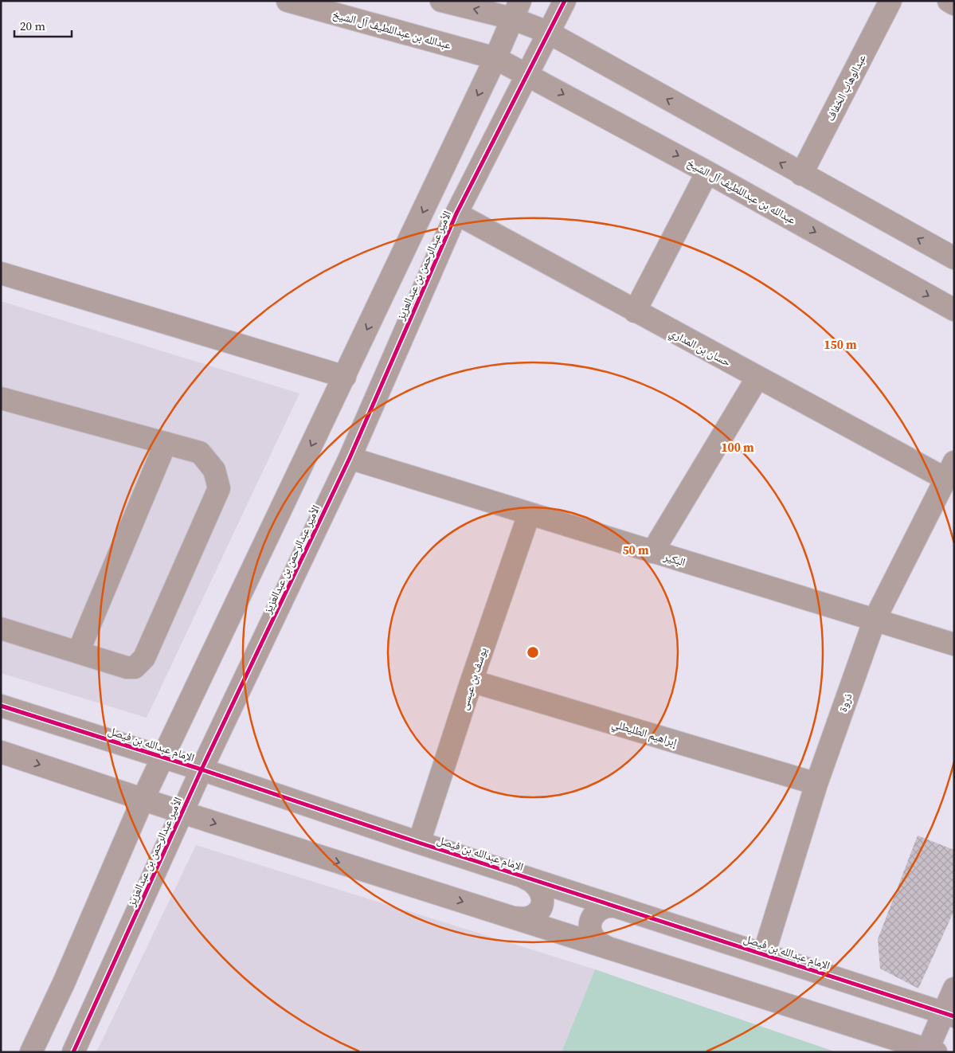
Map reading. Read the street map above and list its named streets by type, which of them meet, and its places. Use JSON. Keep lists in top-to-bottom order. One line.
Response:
{"streets":{"street":["عبدالله بن عبداللطيف آل الشيخ","عبدالوهاب الخفاف","الأمير عبدالرحمن بن عبدالعزيز","حسان بن المداري","البكير","يوسف بن عيسى","ذروة","إبراهيم الطليطلي","الإمام عبدالله بن فيصل"]},"crossings":[["عبدالله بن عبداللطيف آل الشيخ","الأمير عبدالرحمن بن عبدالعزيز"],["الأمير عبدالرحمن بن عبدالعزيز","حسان بن المداري"],["الأمير عبدالرحمن بن عبدالعزيز","البكير"],["الأمير عبدالرحمن بن عبدالعزيز","الإمام عبدالله بن فيصل"],["حسان بن المداري","ذروة"],["البكير","يوسف بن عيسى"],["البكير","ذروة"],["يوسف بن عيسى","إبراهيم الطليطلي"],["يوسف بن عيسى","الإمام عبدالله بن فيصل"],["ذروة","إبراهيم الطليطلي"],["ذروة","الإمام عبدالله بن فيصل"]],"scale_bar":"20 m","rings":["150 m","100 m","50 m"]}
